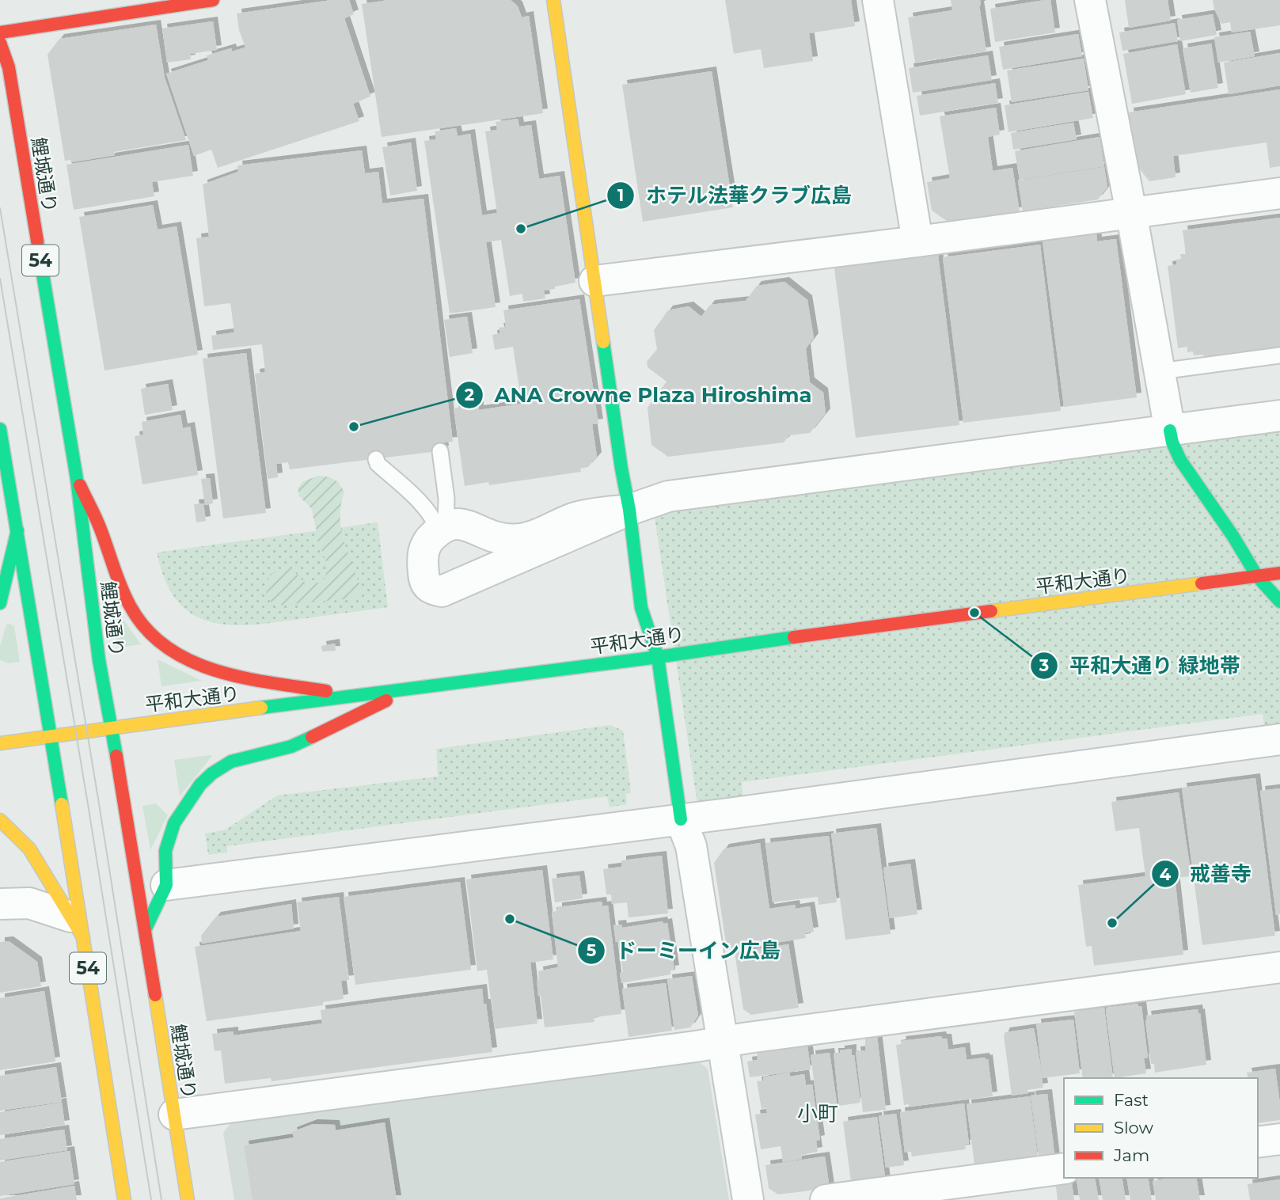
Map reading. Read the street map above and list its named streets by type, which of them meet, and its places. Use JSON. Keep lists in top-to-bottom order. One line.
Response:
{"streets":{"main road":["鯉城通り","54","平和大通り"]},"crossings":[["鯉城通り","平和大通り"],["54","平和大通り"]],"districts":["小町"],"places":["ホテル法華クラブ広島","ANA Crowne Plaza Hiroshima","平和大通り 緑地帯","ドーミーイン広島","戒善寺"],"legend":["Fast","Slow","Jam"]}
